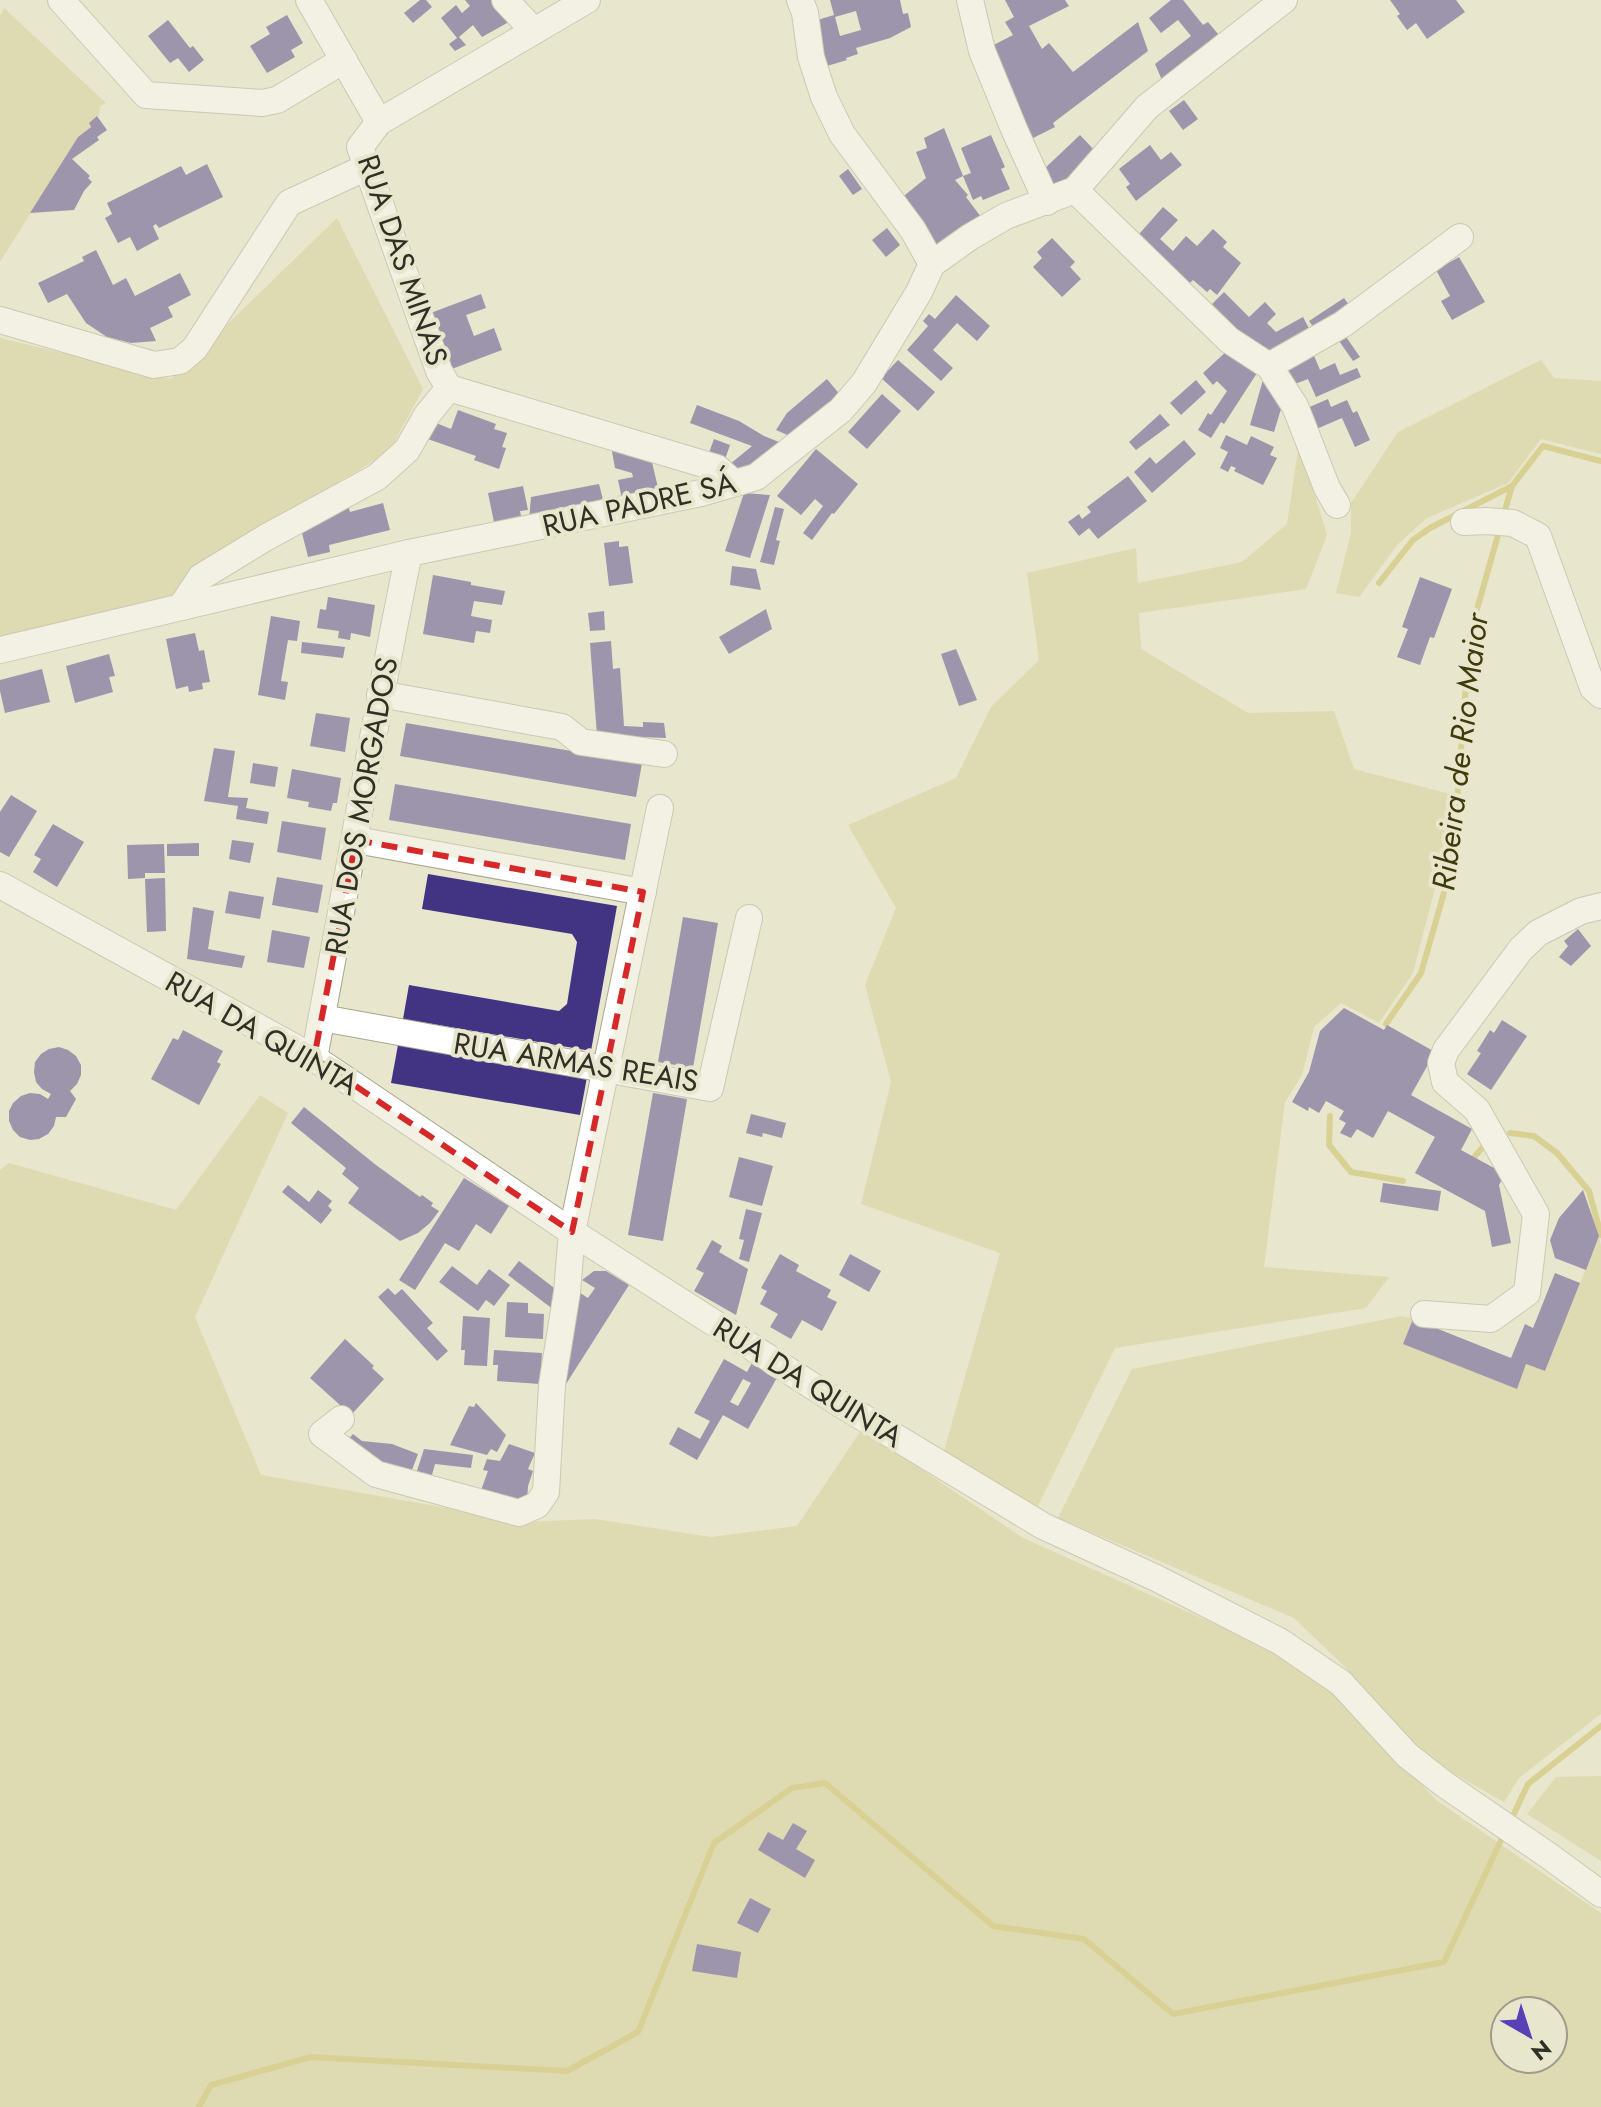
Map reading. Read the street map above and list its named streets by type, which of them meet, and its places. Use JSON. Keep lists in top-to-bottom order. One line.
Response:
{"streets":{"street":["RUA DAS MINAS","RUA PADRE SÁ","RUA DOS MORGADOS","RUA DA QUINTA","RUA ARMAS REAIS"]},"crossings":[["RUA DAS MINAS","RUA PADRE SÁ"],["RUA PADRE SÁ","RUA DOS MORGADOS"],["RUA DOS MORGADOS","RUA DA QUINTA"],["RUA DOS MORGADOS","RUA ARMAS REAIS"]],"water":["Ribeira de Rio Maior"],"north":"bottom right"}
